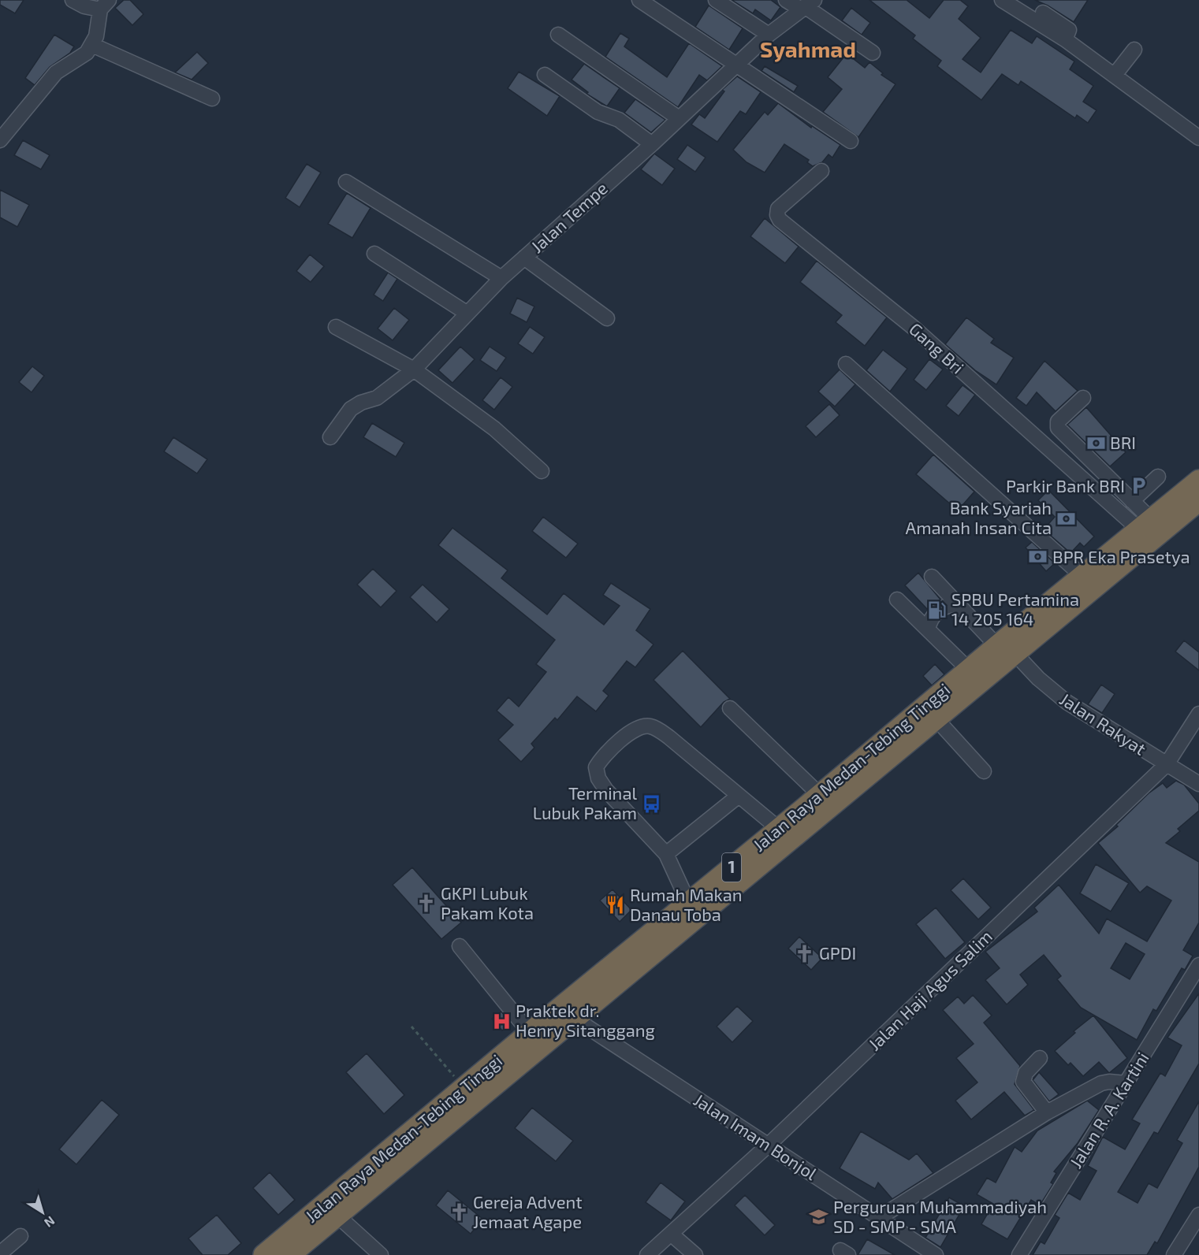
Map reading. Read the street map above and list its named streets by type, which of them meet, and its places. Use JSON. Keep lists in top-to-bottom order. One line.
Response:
{"streets":{"highway":["Jalan Raya Medan-Tebing Tinggi","1"],"street":["Jalan Tempe","Gang Bri","Jalan Rakyat","Jalan Haji Agus Salim","Jalan R. A. Kartini","Jalan Imam Bonjol"]},"crossings":[["Gang Bri","Jalan Raya Medan-Tebing Tinggi"],["Jalan Rakyat","Jalan Raya Medan-Tebing Tinggi"],["Jalan Rakyat","Jalan Haji Agus Salim"],["Jalan Raya Medan-Tebing Tinggi","Jalan Imam Bonjol"],["Jalan Haji Agus Salim","Jalan Imam Bonjol"]],"districts":["Syahmad"],"places":{"bank":["BRI","Bank Syariah Amanah Insan Cita","BPR Eka Prasetya"],"parking":["Parkir Bank BRI"],"fuel station":["SPBU Pertamina 14 205 164"],"bus stop":["Terminal Lubuk Pakam"],"church":["GKPI Lubuk Pakam Kota","GPDI","Gereja Advent Jemaat Agape"],"restaurant":["Rumah Makan Danau Toba"],"hospital":["Praktek dr. Henry Sitanggang"],"school or university":["Perguruan Muhammadiyah SD - SMP - SMA"]},"north":"bottom right"}
